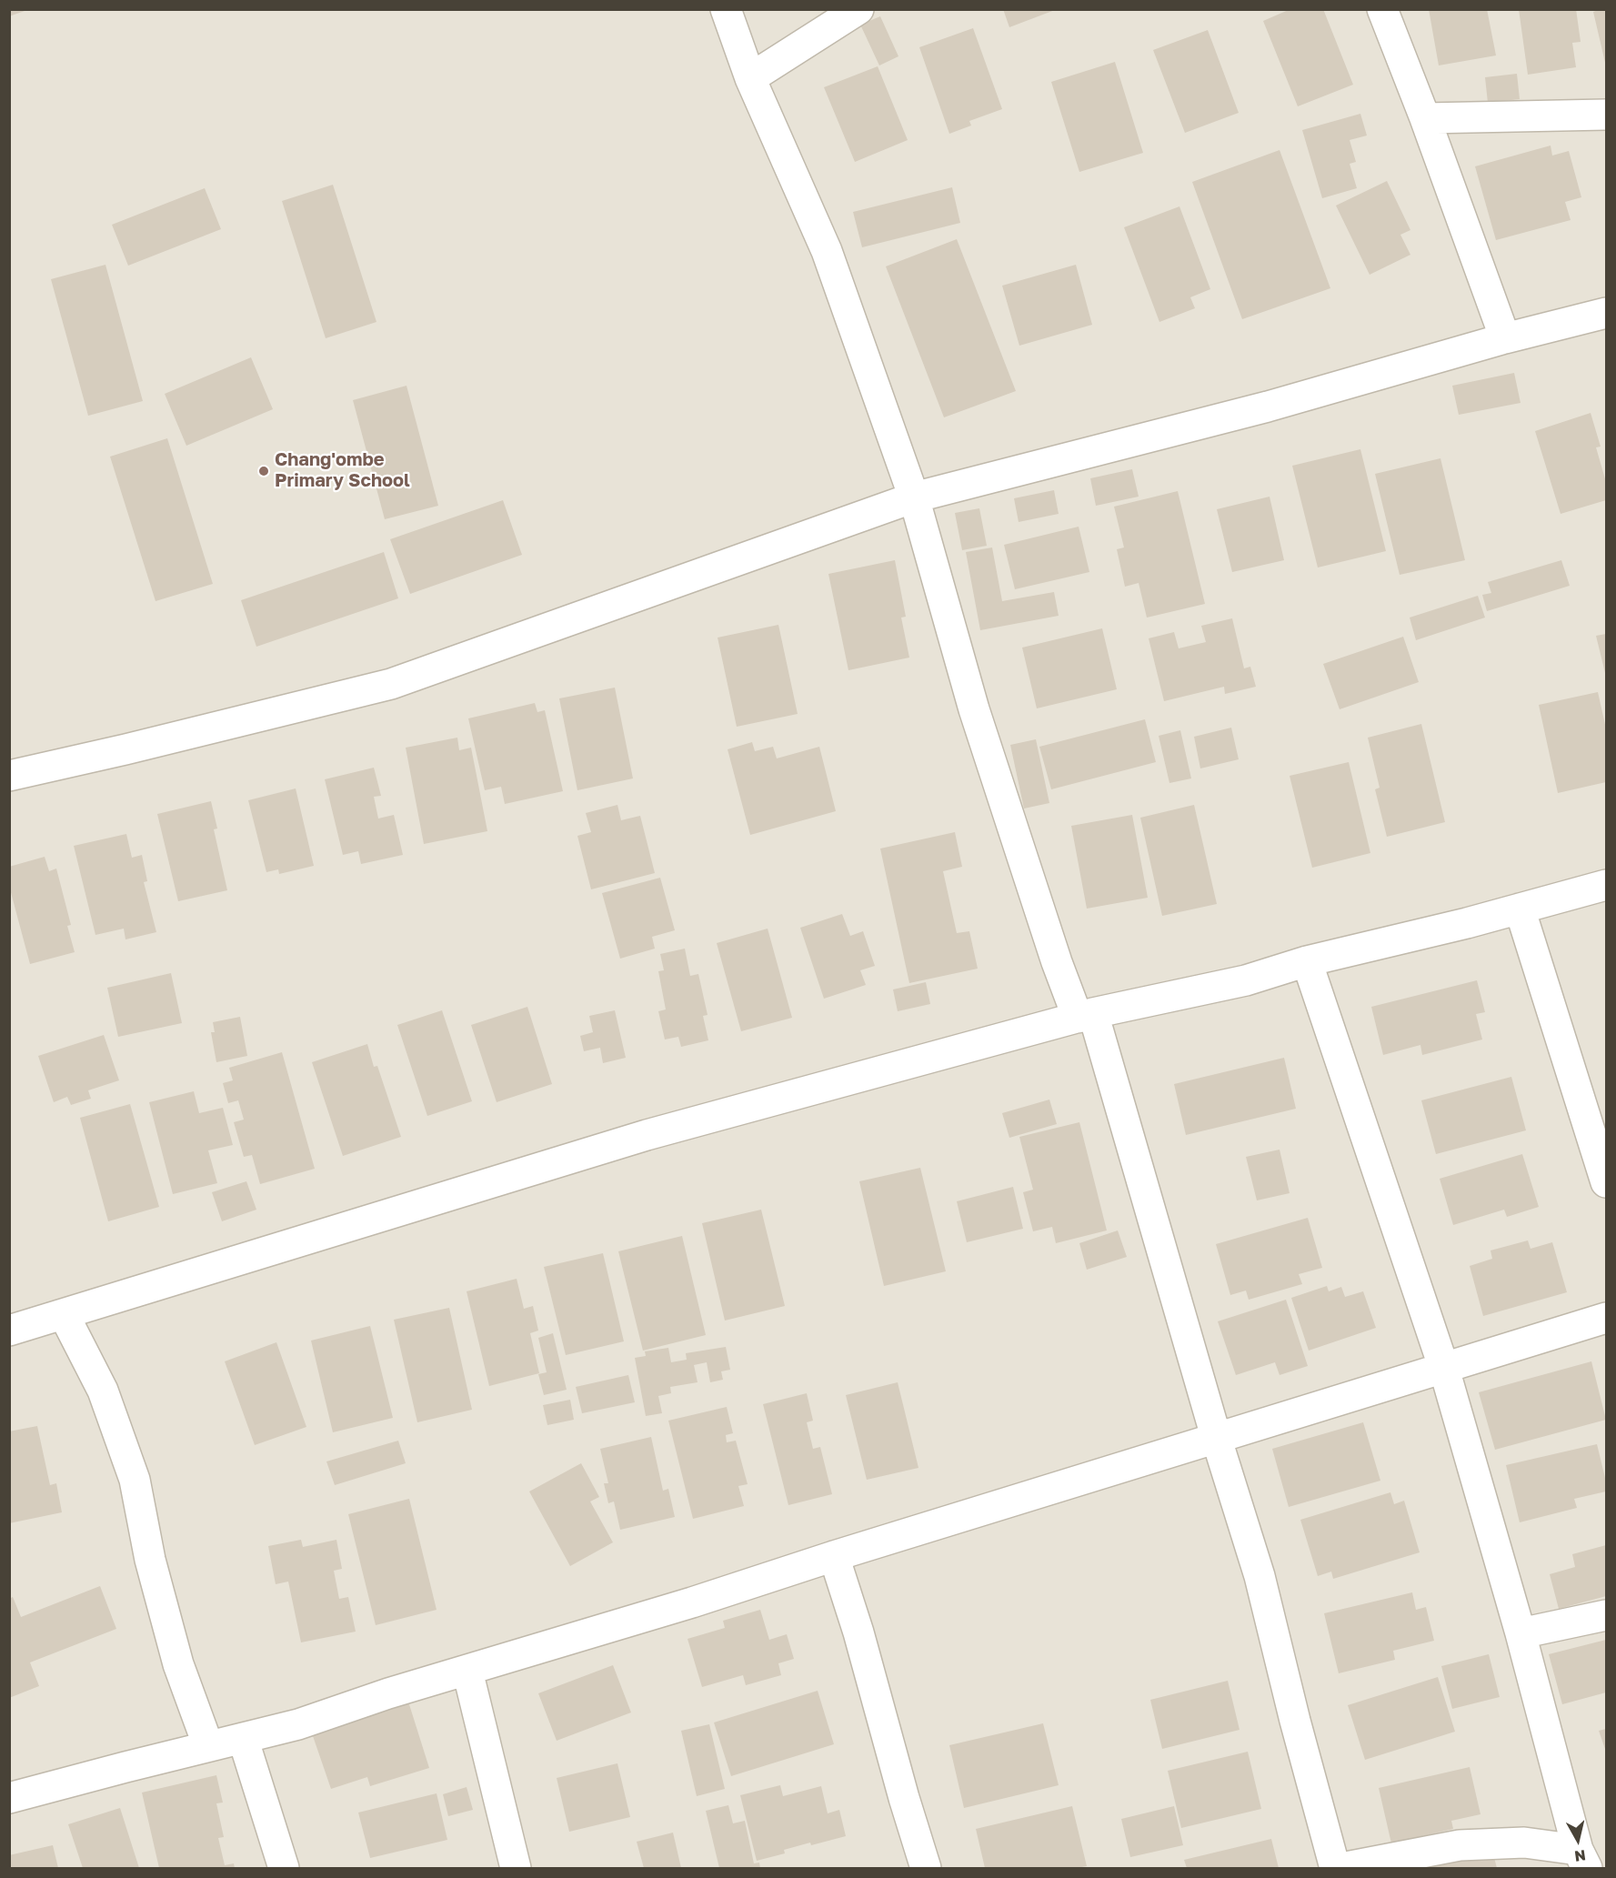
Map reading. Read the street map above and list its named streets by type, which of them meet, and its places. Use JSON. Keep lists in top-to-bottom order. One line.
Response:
{"places":["Chang'ombe Primary School"],"north":"bottom"}
